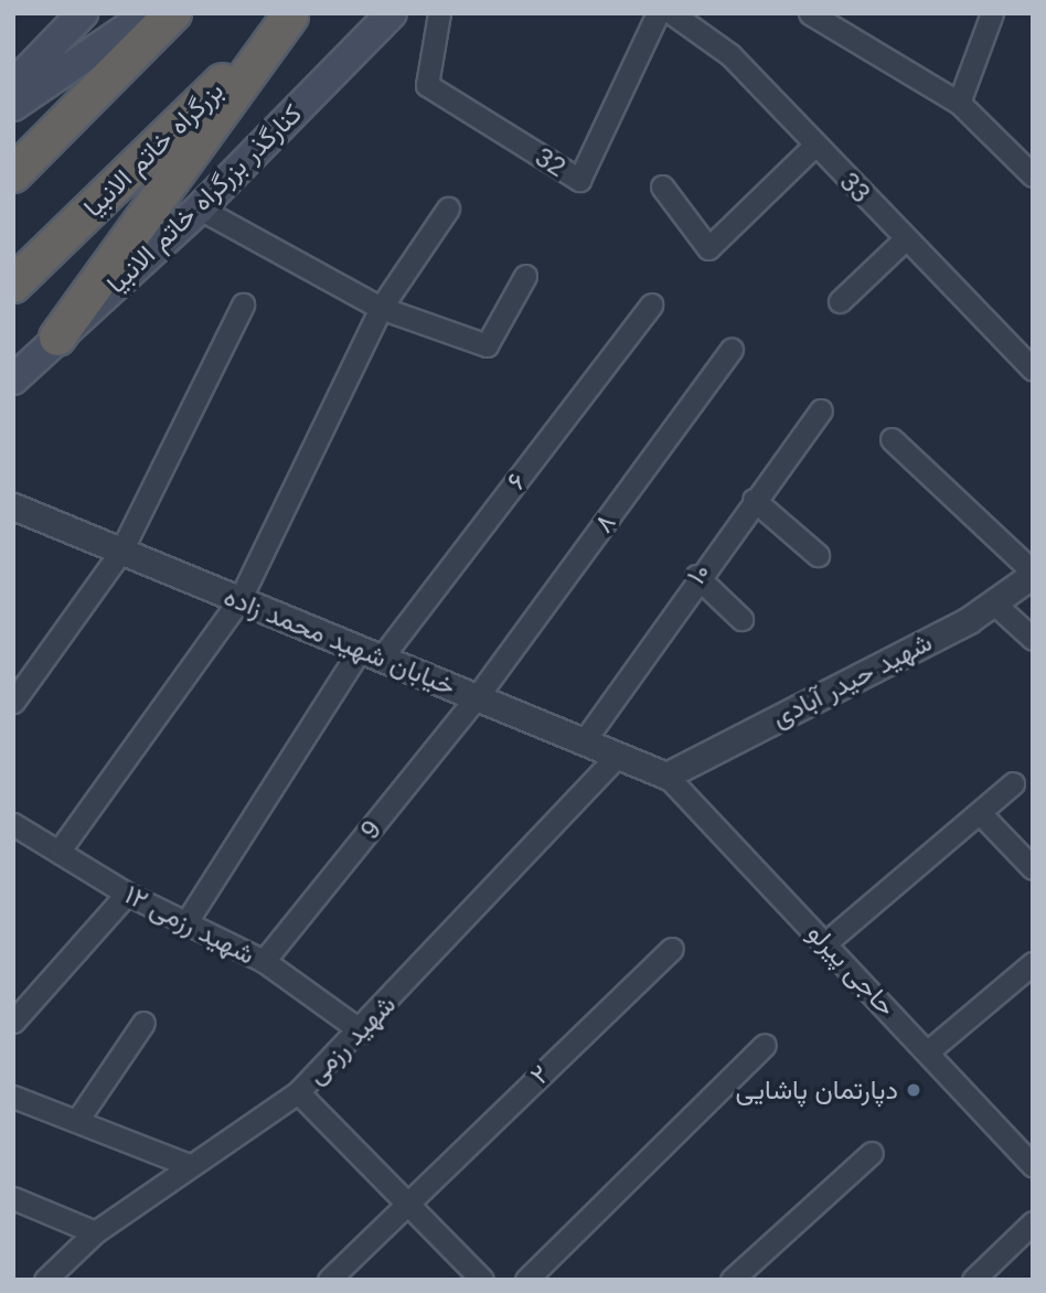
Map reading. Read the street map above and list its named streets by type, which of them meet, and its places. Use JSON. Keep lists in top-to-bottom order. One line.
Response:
{"streets":{"highway":["بزرگراه خاتم الانبیا"],"main road":["کنارگذر بزرگراه خاتم الانبیا"],"street":["32","33","۶","۸","۱۰","خیابان شهید محمد زاده","شهید حیدر آبادی","9","شهید رزمی ۱۲","حاجی پیرلو","شهید رزمی","۲"]},"crossings":[["۶","خیابان شهید محمد زاده"],["۶","شهید رزمی ۱۲"],["۸","خیابان شهید محمد زاده"],["۸","9"],["۱۰","خیابان شهید محمد زاده"],["خیابان شهید محمد زاده","شهید حیدر آبادی"],["خیابان شهید محمد زاده","9"],["خیابان شهید محمد زاده","حاجی پیرلو"],["خیابان شهید محمد زاده","شهید رزمی"],["شهید حیدر آبادی","حاجی پیرلو"],["9","شهید رزمی ۱۲"],["شهید رزمی ۱۲","شهید رزمی"]],"places":["دپارتمان پاشایی"]}
